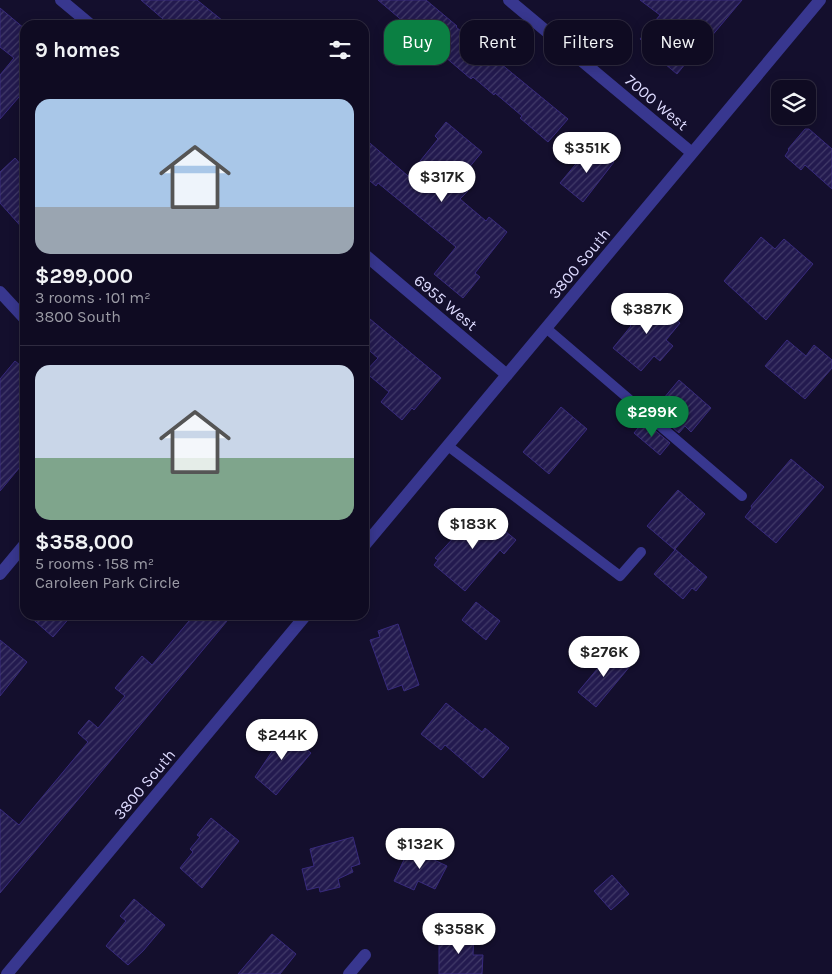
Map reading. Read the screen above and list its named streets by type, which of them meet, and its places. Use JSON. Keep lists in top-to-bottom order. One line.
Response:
{"streets":{"street":["7000 West","3800 South","6955 West"]},"crossings":[["7000 West","3800 South"],["3800 South","6955 West"]],"page":{"chip":["Buy","Rent","Filters","New"],"heading":"9 homes","list":[{"name":"$299,000","note":"3 rooms · 101 m² · 3800 South"},{"name":"$358,000","note":"5 rooms · 158 m² · Caroleen Park Circle"}],"price":["$351K","$317K","$387K","$299K","$183K","$276K","$244K","$132K","$358K"]}}
